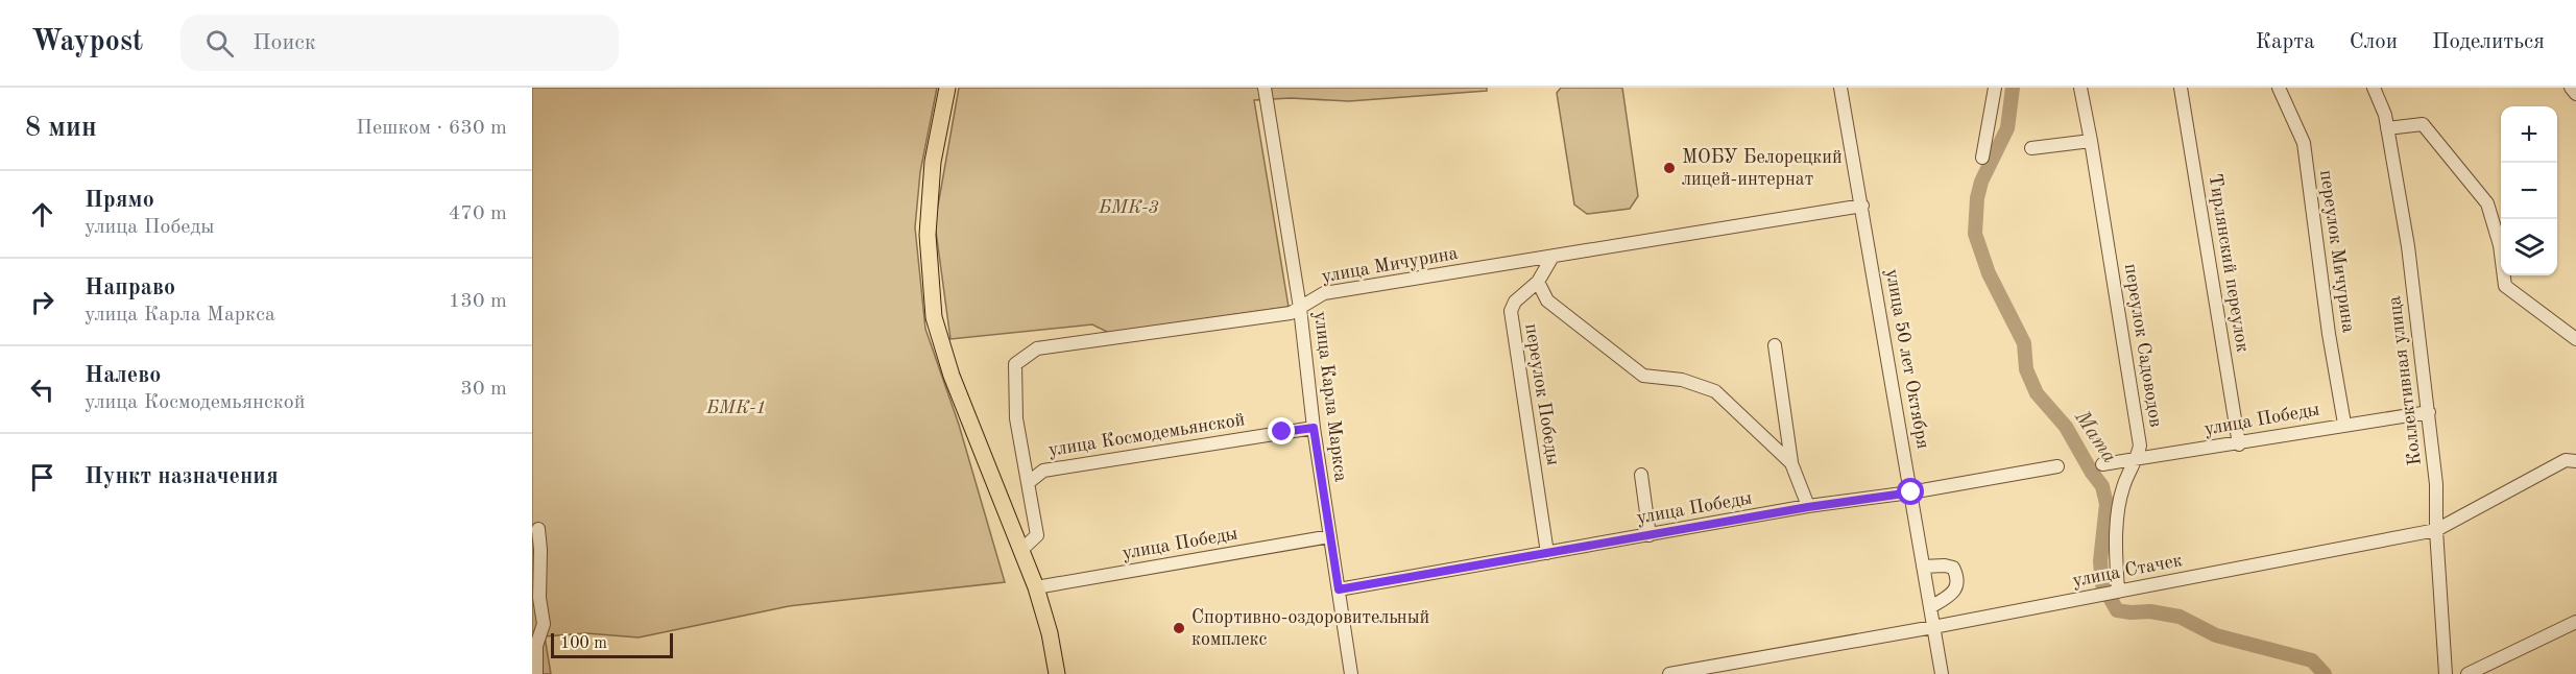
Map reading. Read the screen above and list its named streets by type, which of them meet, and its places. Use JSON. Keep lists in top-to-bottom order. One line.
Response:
{"streets":{"street":["переулок Мичурина","Тирлянский переулок","улица Мичурина","переулок Садоводов","улица 50 лет Октября","Коллективная улица","переулок Победы","улица Карла Маркса","улица Победы","улица Космодемьянской","улица Стачек"]},"crossings":[["переулок Мичурина","улица Победы"],["Тирлянский переулок","улица Победы"],["улица Мичурина","улица 50 лет Октября"],["улица Мичурина","переулок Победы"],["улица Мичурина","улица Карла Маркса"],["улица Мичурина","улица Космодемьянской"],["переулок Садоводов","улица Победы"],["переулок Садоводов","улица Стачек"],["улица 50 лет Октября","улица Победы"],["улица 50 лет Октября","улица Стачек"],["Коллективная улица","улица Победы"],["Коллективная улица","улица Стачек"],["переулок Победы","улица Победы"],["улица Карла Маркса","улица Победы"],["улица Карла Маркса","улица Космодемьянской"]],"water":["Мата"],"parks":["БМК-3","БМК-1"],"places":["МОБУ Белорецкий лицей-интернат","Спортивно-оздоровительный комплекс"],"scale_bar":"100 m","page":{"header":"Waypost","search":"Поиск","nav":["Карта","Слои","Поделиться"],"heading":["8 мин","Пешком · 630 m"],"map_buttons":["+","−"],"list":[["Прямо","улица Победы","470 m"],["Направо","улица Карла Маркса","130 m"],["Налево","улица Космодемьянской","30 m"],"Пункт назначения"],"scale":"100 m"}}
